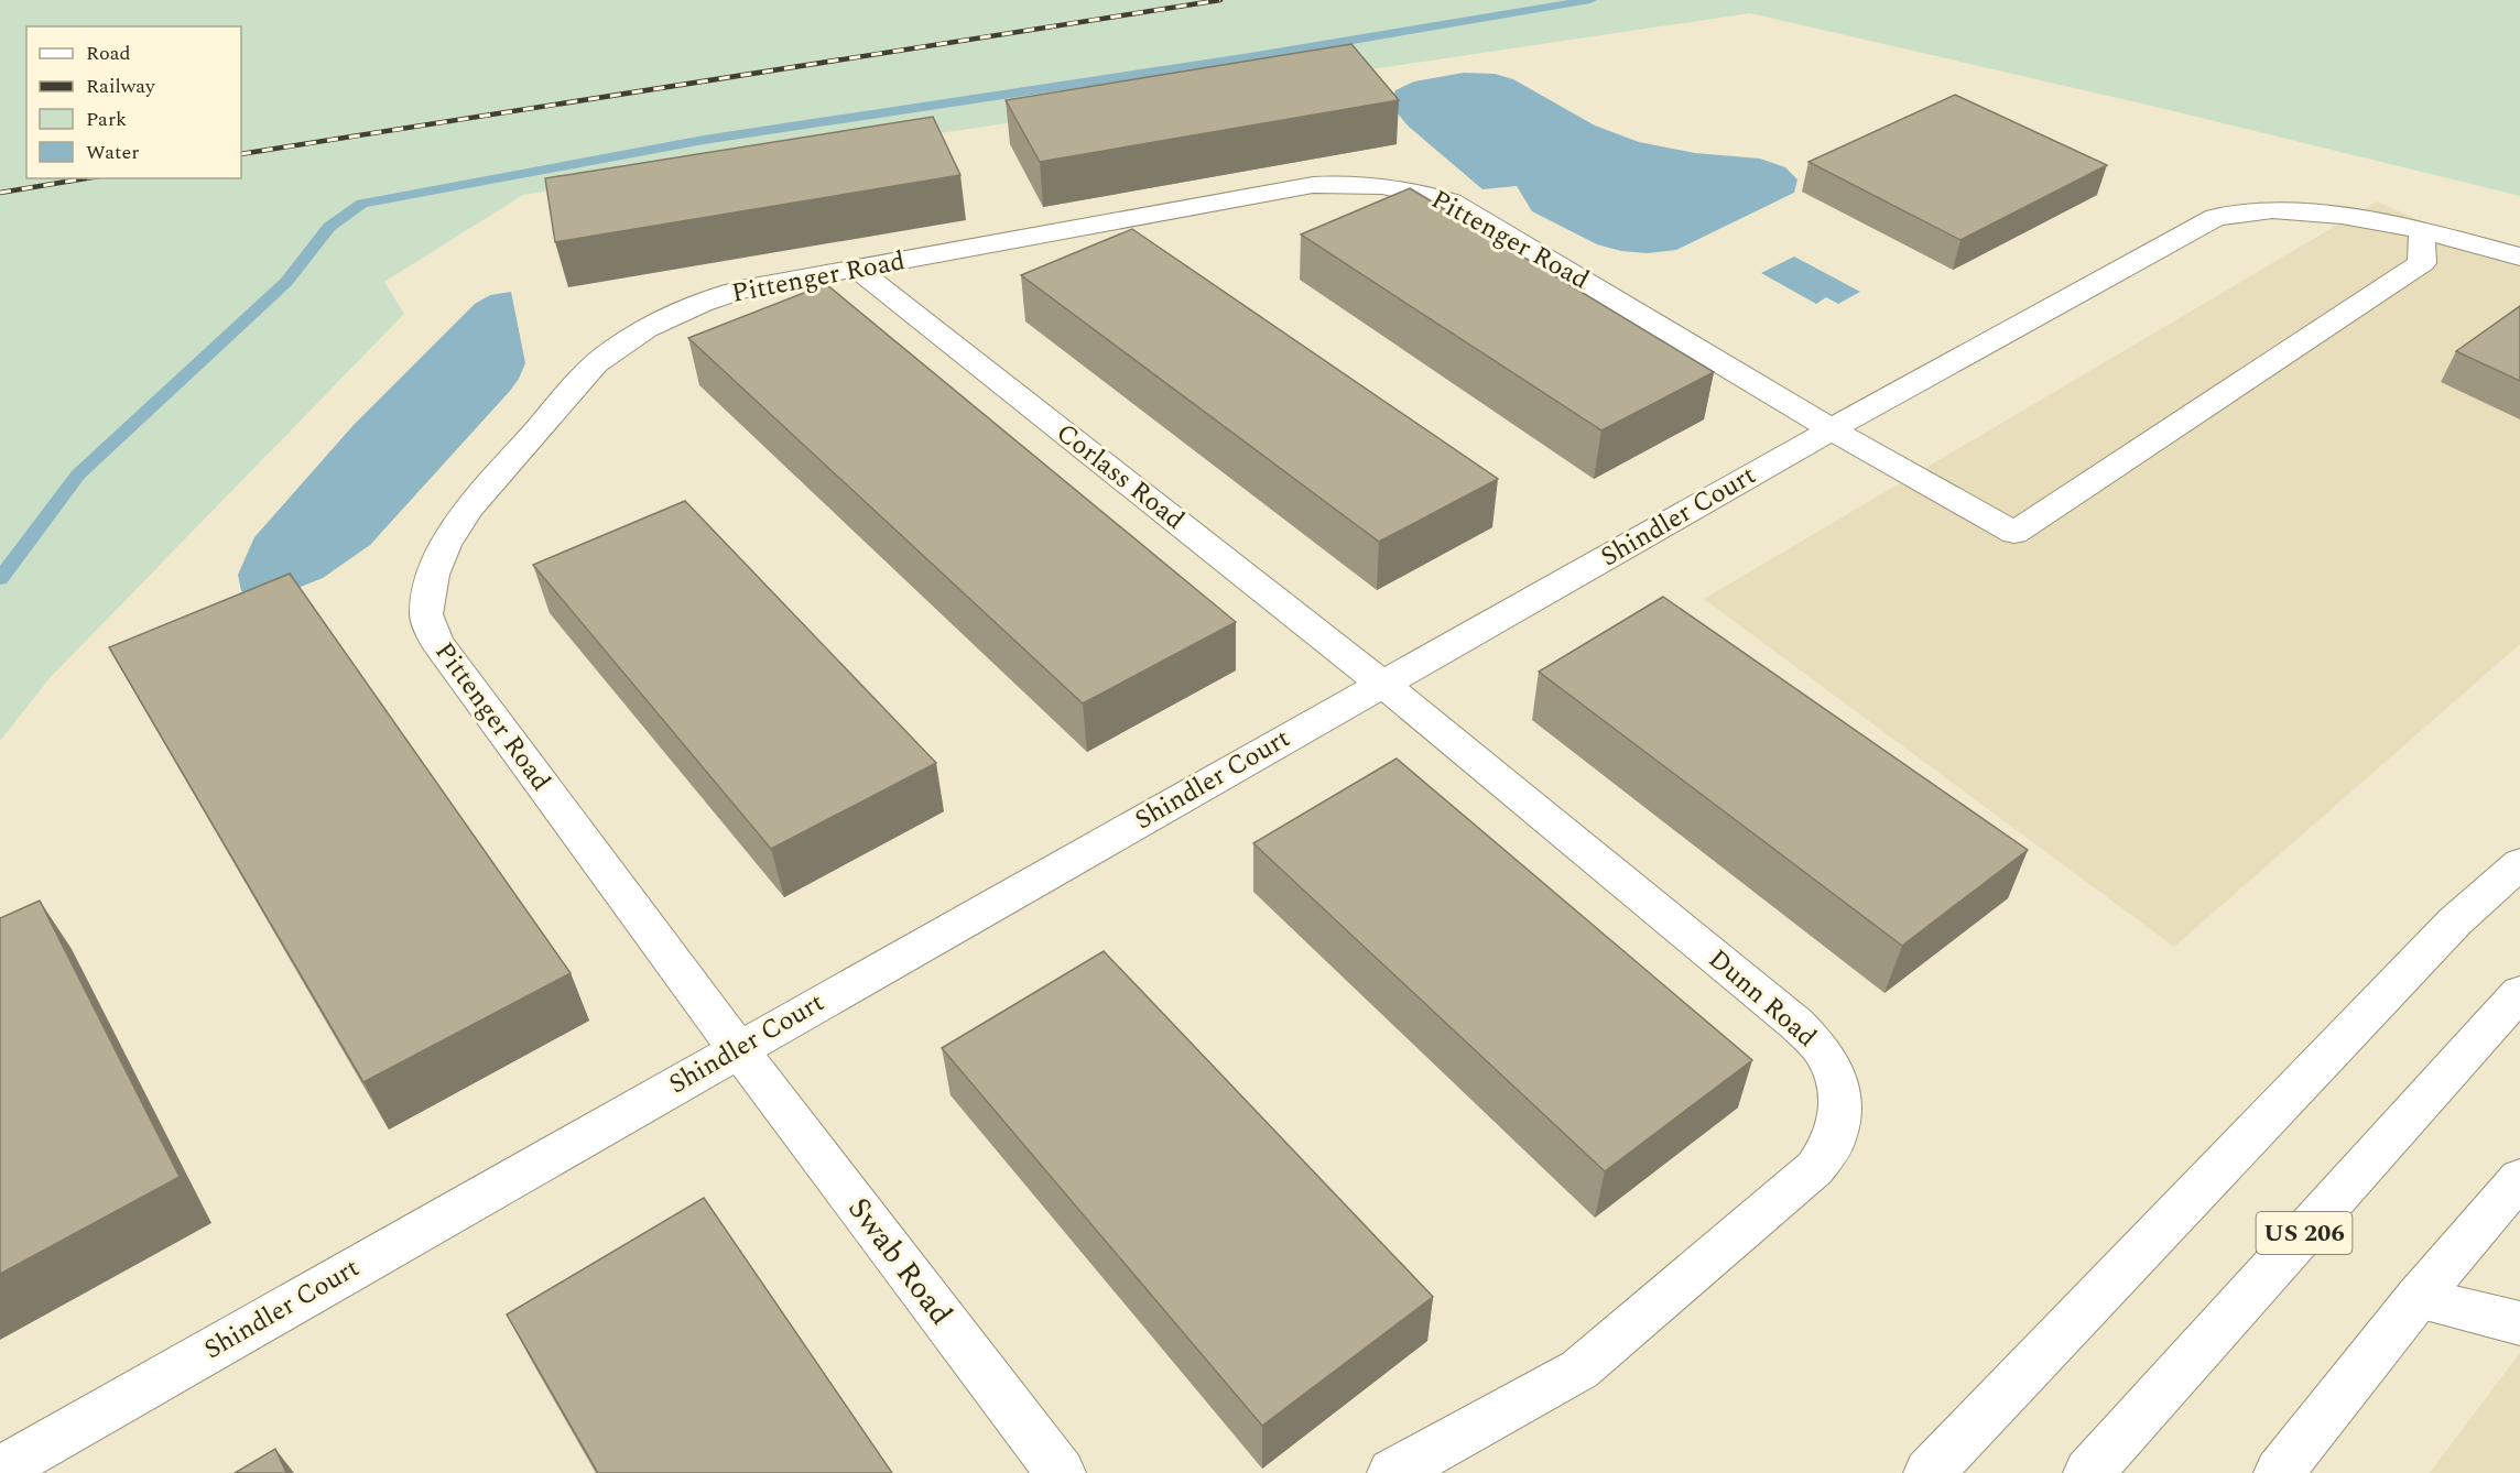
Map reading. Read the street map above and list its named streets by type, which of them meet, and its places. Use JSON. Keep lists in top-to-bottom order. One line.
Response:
{"streets":{"main road":["Pittenger Road","Corlass Road","Shindler Court","Dunn Road","US 206","Swab Road"]},"crossings":[["Pittenger Road","Corlass Road"],["Pittenger Road","Shindler Court"],["Pittenger Road","Swab Road"],["Corlass Road","Shindler Court"],["Corlass Road","Dunn Road"],["Shindler Court","Dunn Road"],["Shindler Court","Swab Road"]],"legend":["Road","Railway","Park","Water"]}
